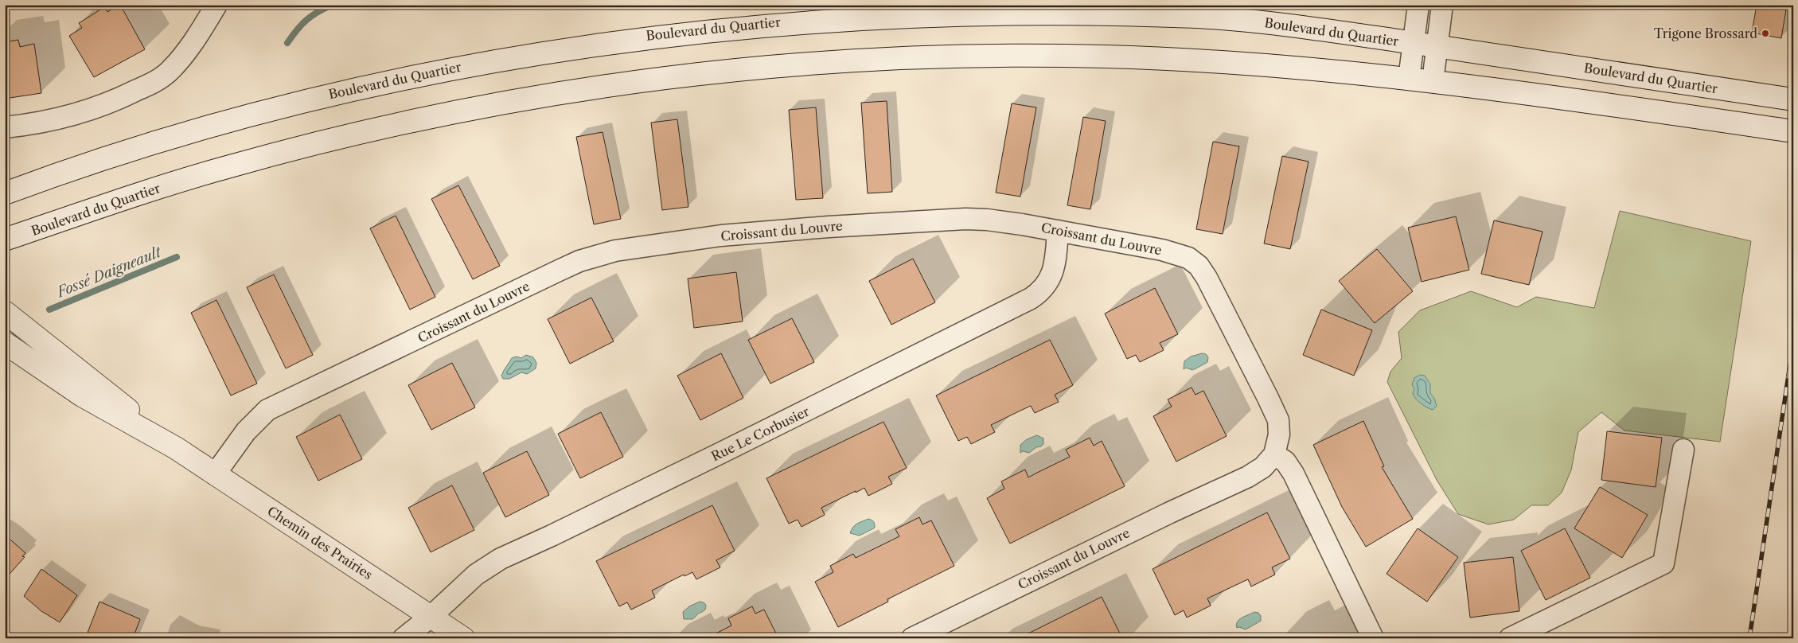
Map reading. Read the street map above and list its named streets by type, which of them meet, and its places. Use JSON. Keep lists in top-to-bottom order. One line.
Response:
{"streets":{"main road":["Boulevard du Quartier","Chemin des Prairies"],"street":["Croissant du Louvre","Rue Le Corbusier"]},"crossings":[["Croissant du Louvre","Rue Le Corbusier"],["Croissant du Louvre","Chemin des Prairies"],["Rue Le Corbusier","Chemin des Prairies"]],"water":["Fossé Daigneault"],"places":["Trigone Brossard"]}
